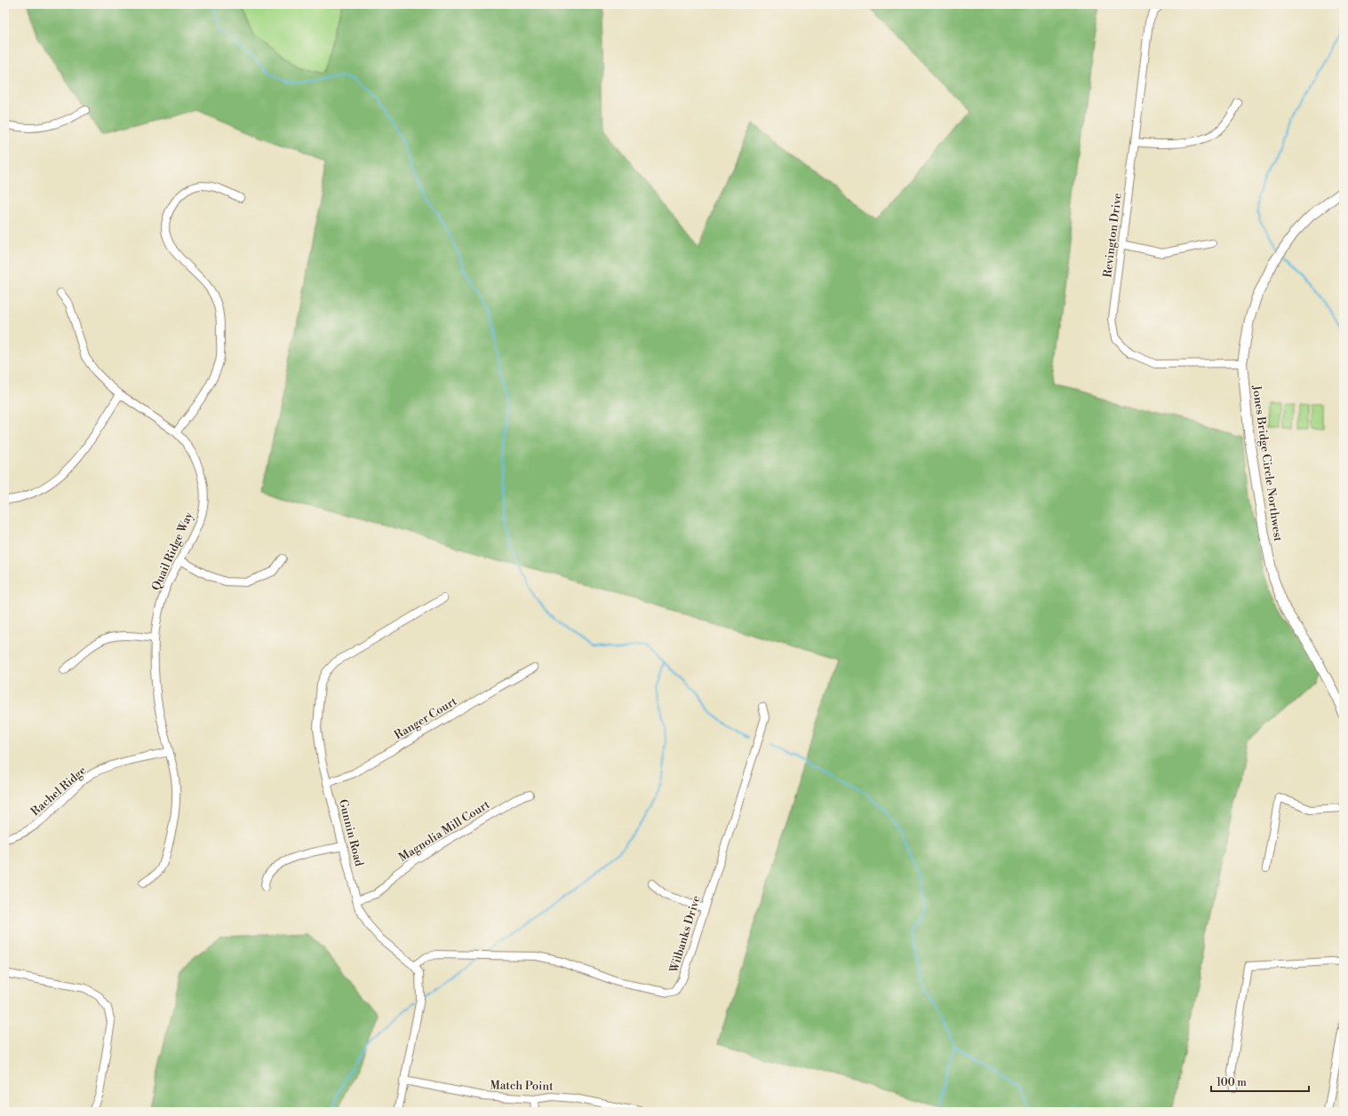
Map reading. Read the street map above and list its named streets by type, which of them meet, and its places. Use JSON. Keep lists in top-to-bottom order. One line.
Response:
{"streets":{"street":["Revington Drive","Jones Bridge Circle Northwest","Quail Ridge Way","Ranger Court","Rachel Ridge","Magnolia Mill Court","Gunnin Road","Wilbanks Drive","Match Point"]},"crossings":[["Revington Drive","Jones Bridge Circle Northwest"],["Quail Ridge Way","Rachel Ridge"],["Ranger Court","Gunnin Road"],["Magnolia Mill Court","Gunnin Road"],["Gunnin Road","Wilbanks Drive"],["Gunnin Road","Match Point"]],"scale_bar":"100 m"}
